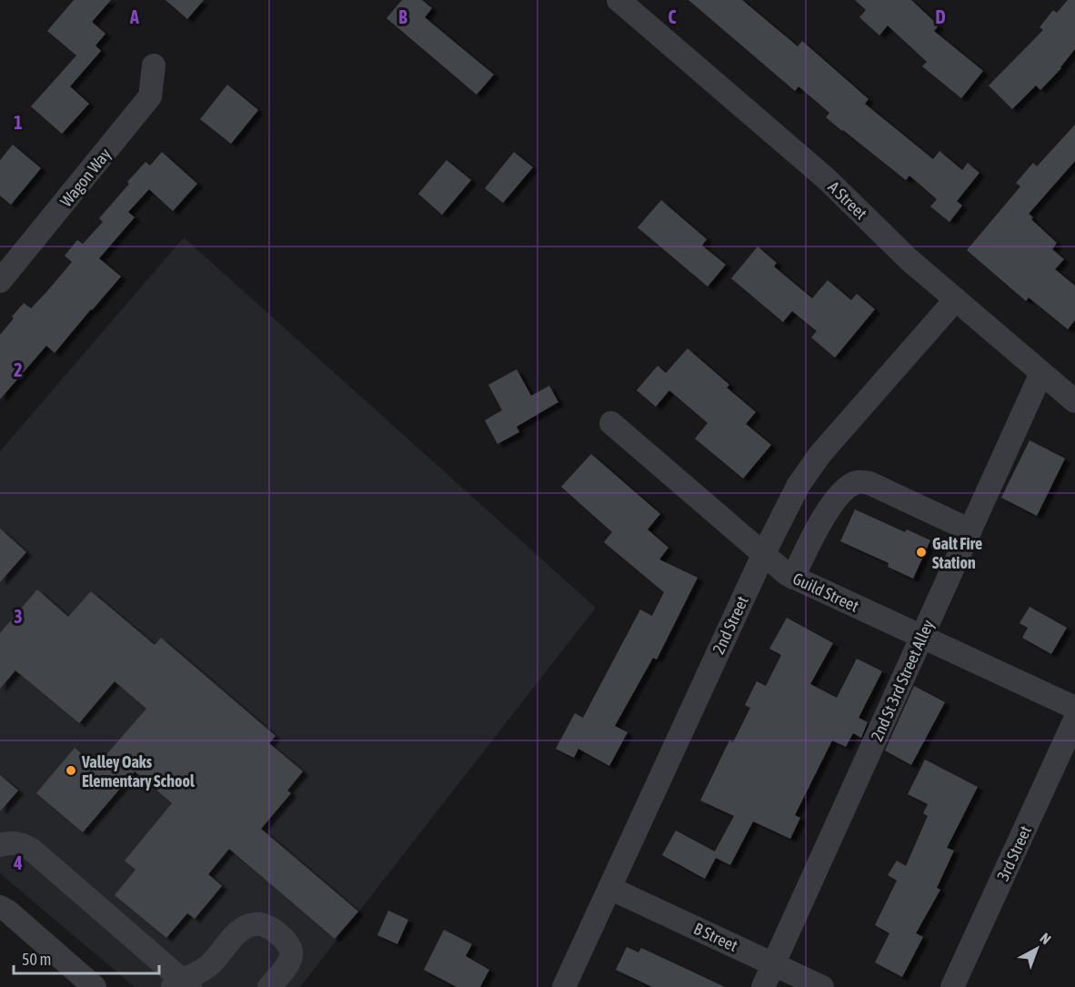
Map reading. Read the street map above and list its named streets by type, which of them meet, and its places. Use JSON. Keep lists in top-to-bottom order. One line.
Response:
{"streets":{"street":["Wagon Way","A Street","Guild Street","2nd Street","2nd St 3rd Street Alley","3rd Street","B Street"]},"crossings":[["A Street","2nd Street"],["A Street","2nd St 3rd Street Alley"],["Guild Street","2nd Street"],["Guild Street","2nd St 3rd Street Alley"],["2nd Street","B Street"],["2nd St 3rd Street Alley","B Street"]],"places":["Galt Fire Station","Valley Oaks Elementary School"],"scale_bar":"50 m","north":"top right","grid":{"columns":["A","B","C","D"],"rows":["1","2","3","4"]}}
